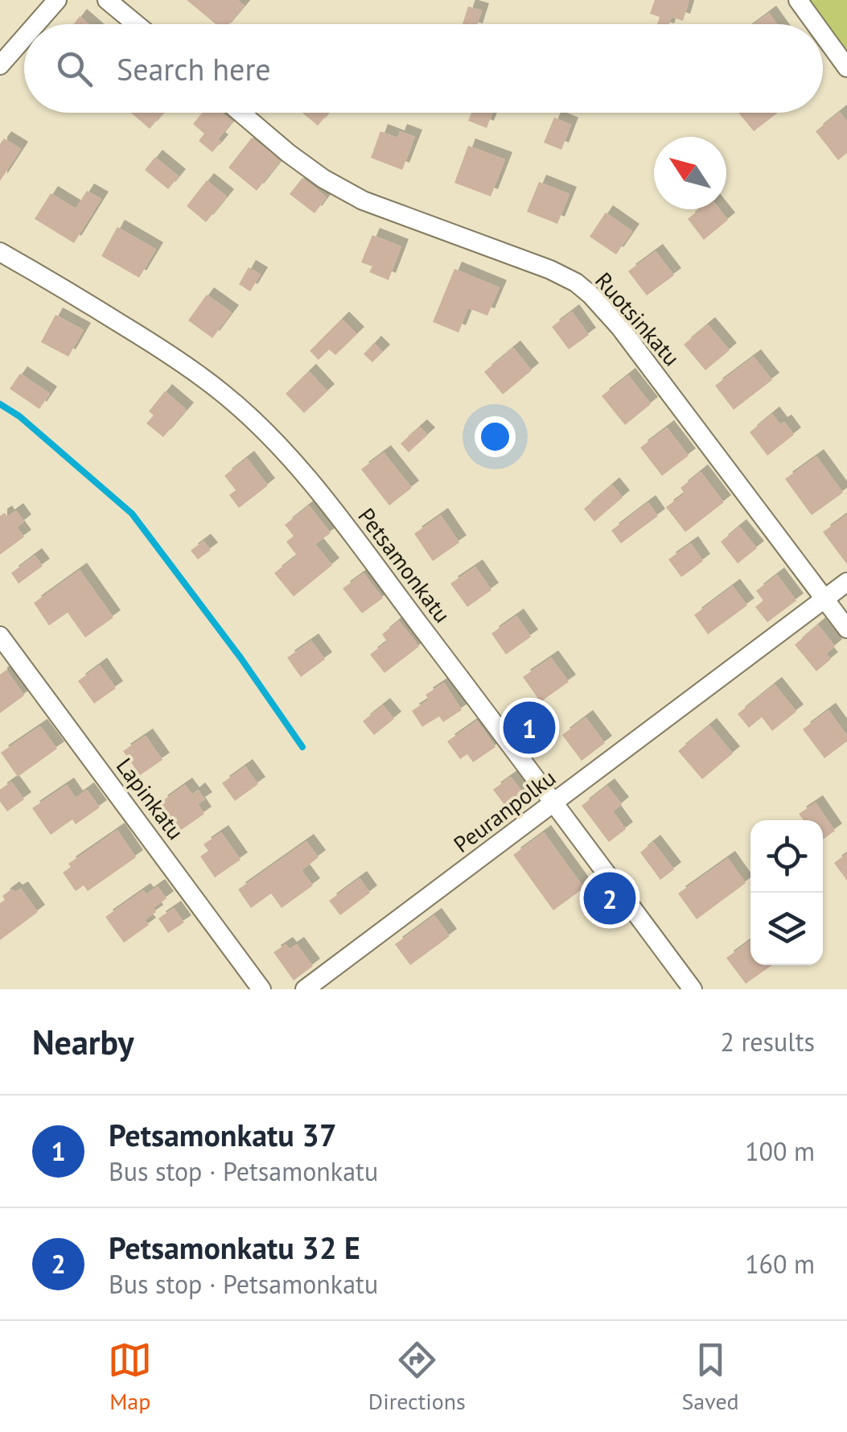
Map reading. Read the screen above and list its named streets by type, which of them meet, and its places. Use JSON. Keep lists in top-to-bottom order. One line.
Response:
{"streets":{"street":["Ruotsinkatu","Petsamonkatu","Lapinkatu","Peuranpolku"]},"crossings":[["Ruotsinkatu","Peuranpolku"],["Petsamonkatu","Peuranpolku"]],"north":"top left","page":{"search":"Search here","pins":["1","2"],"heading":["Nearby","2 results"],"list":[{"mark":"1","name":"Petsamonkatu 37","note":"Bus stop · Petsamonkatu","value":"100 m"},{"mark":"2","name":"Petsamonkatu 32 E","note":"Bus stop · Petsamonkatu","value":"160 m"}],"nav":["Map","Directions","Saved"]}}
